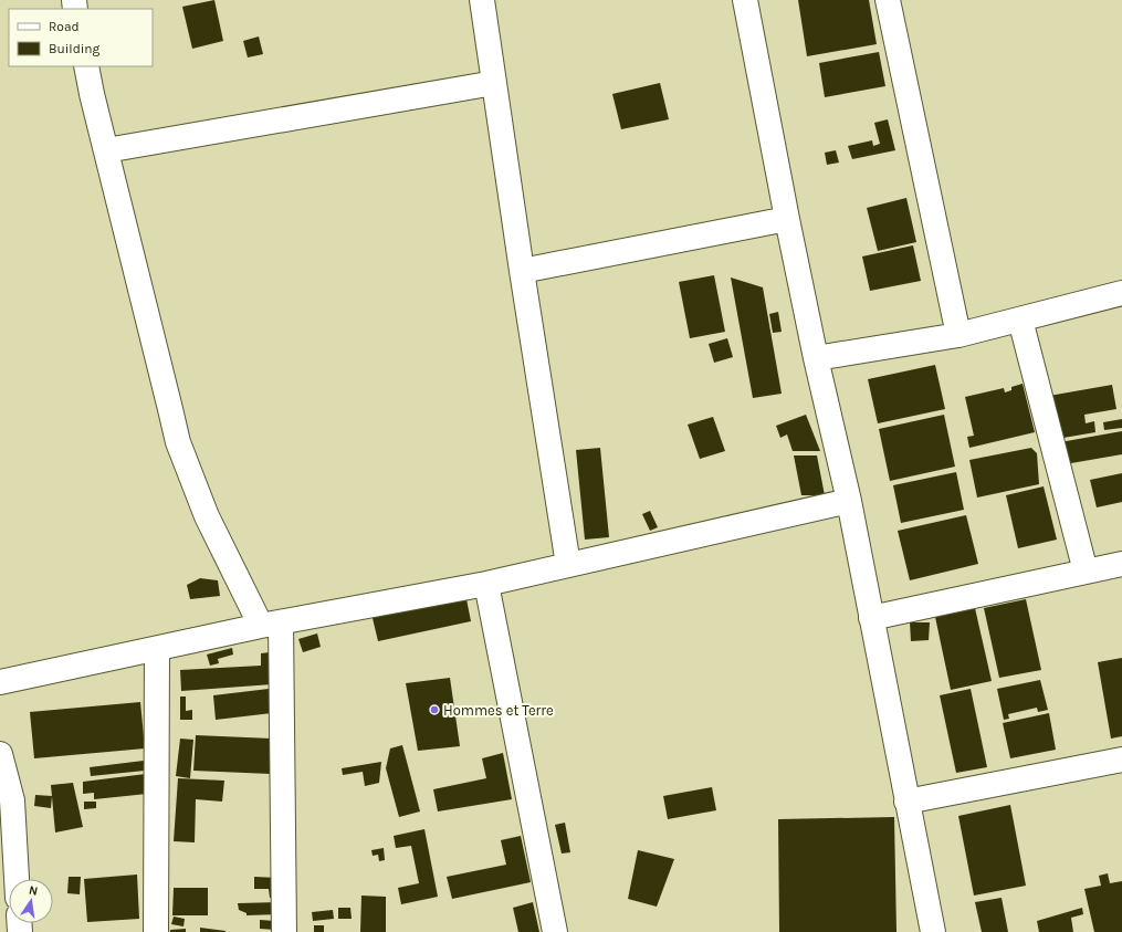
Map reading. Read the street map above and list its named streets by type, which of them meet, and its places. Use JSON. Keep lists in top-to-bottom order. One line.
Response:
{"places":["Hommes et Terre"],"legend":["Road","Building"],"north":"top"}
